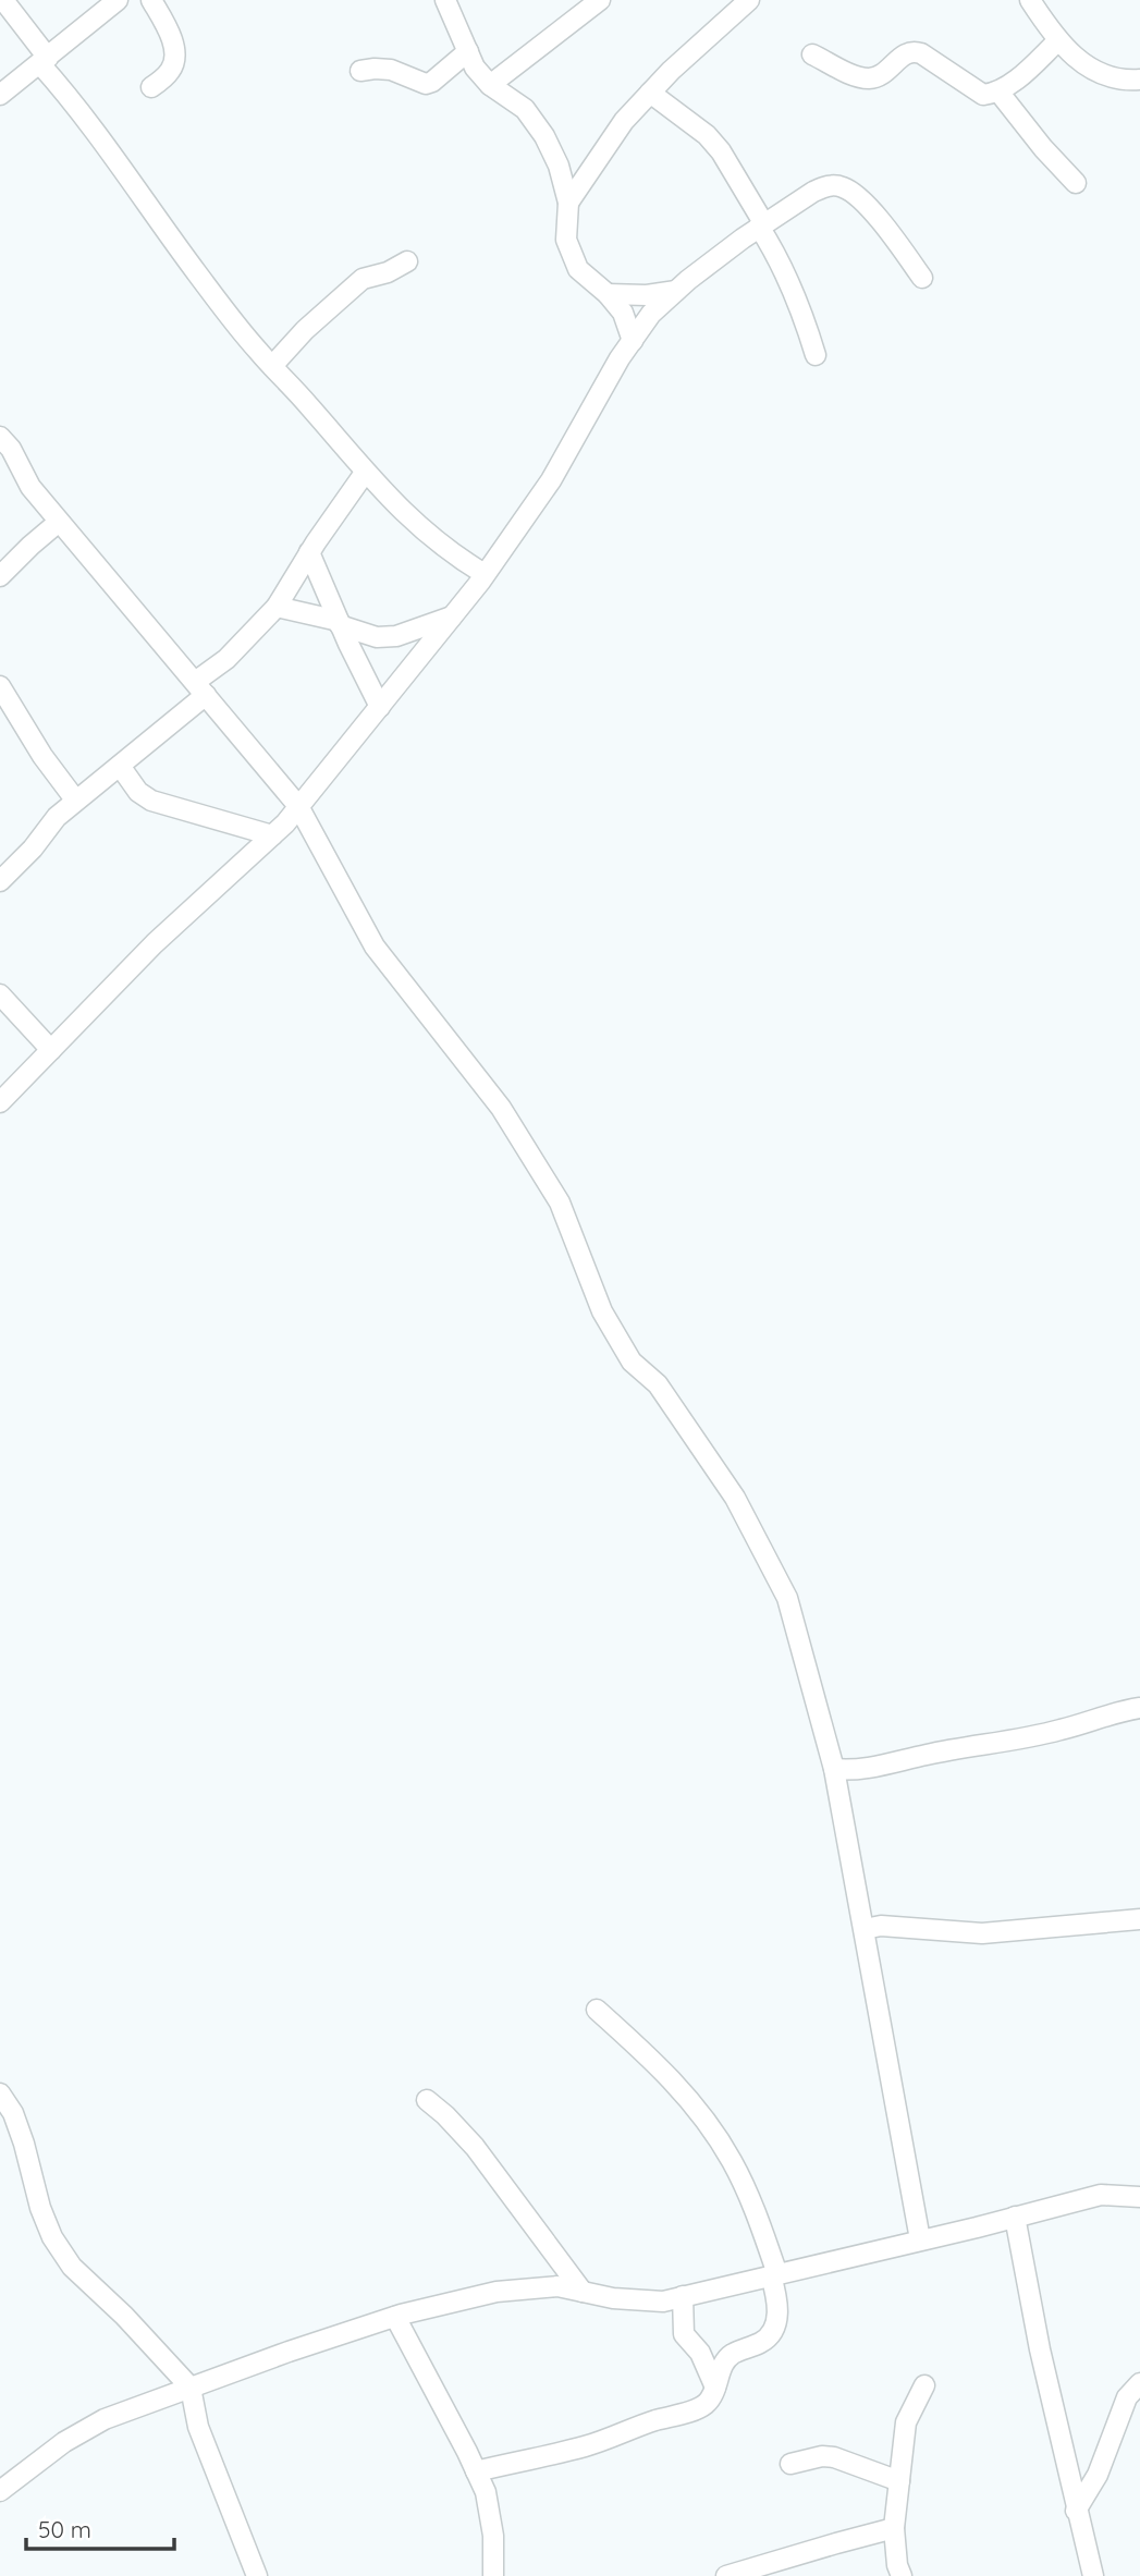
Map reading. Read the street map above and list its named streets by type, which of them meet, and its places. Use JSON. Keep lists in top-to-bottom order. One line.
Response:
{"scale_bar":"50 m"}
